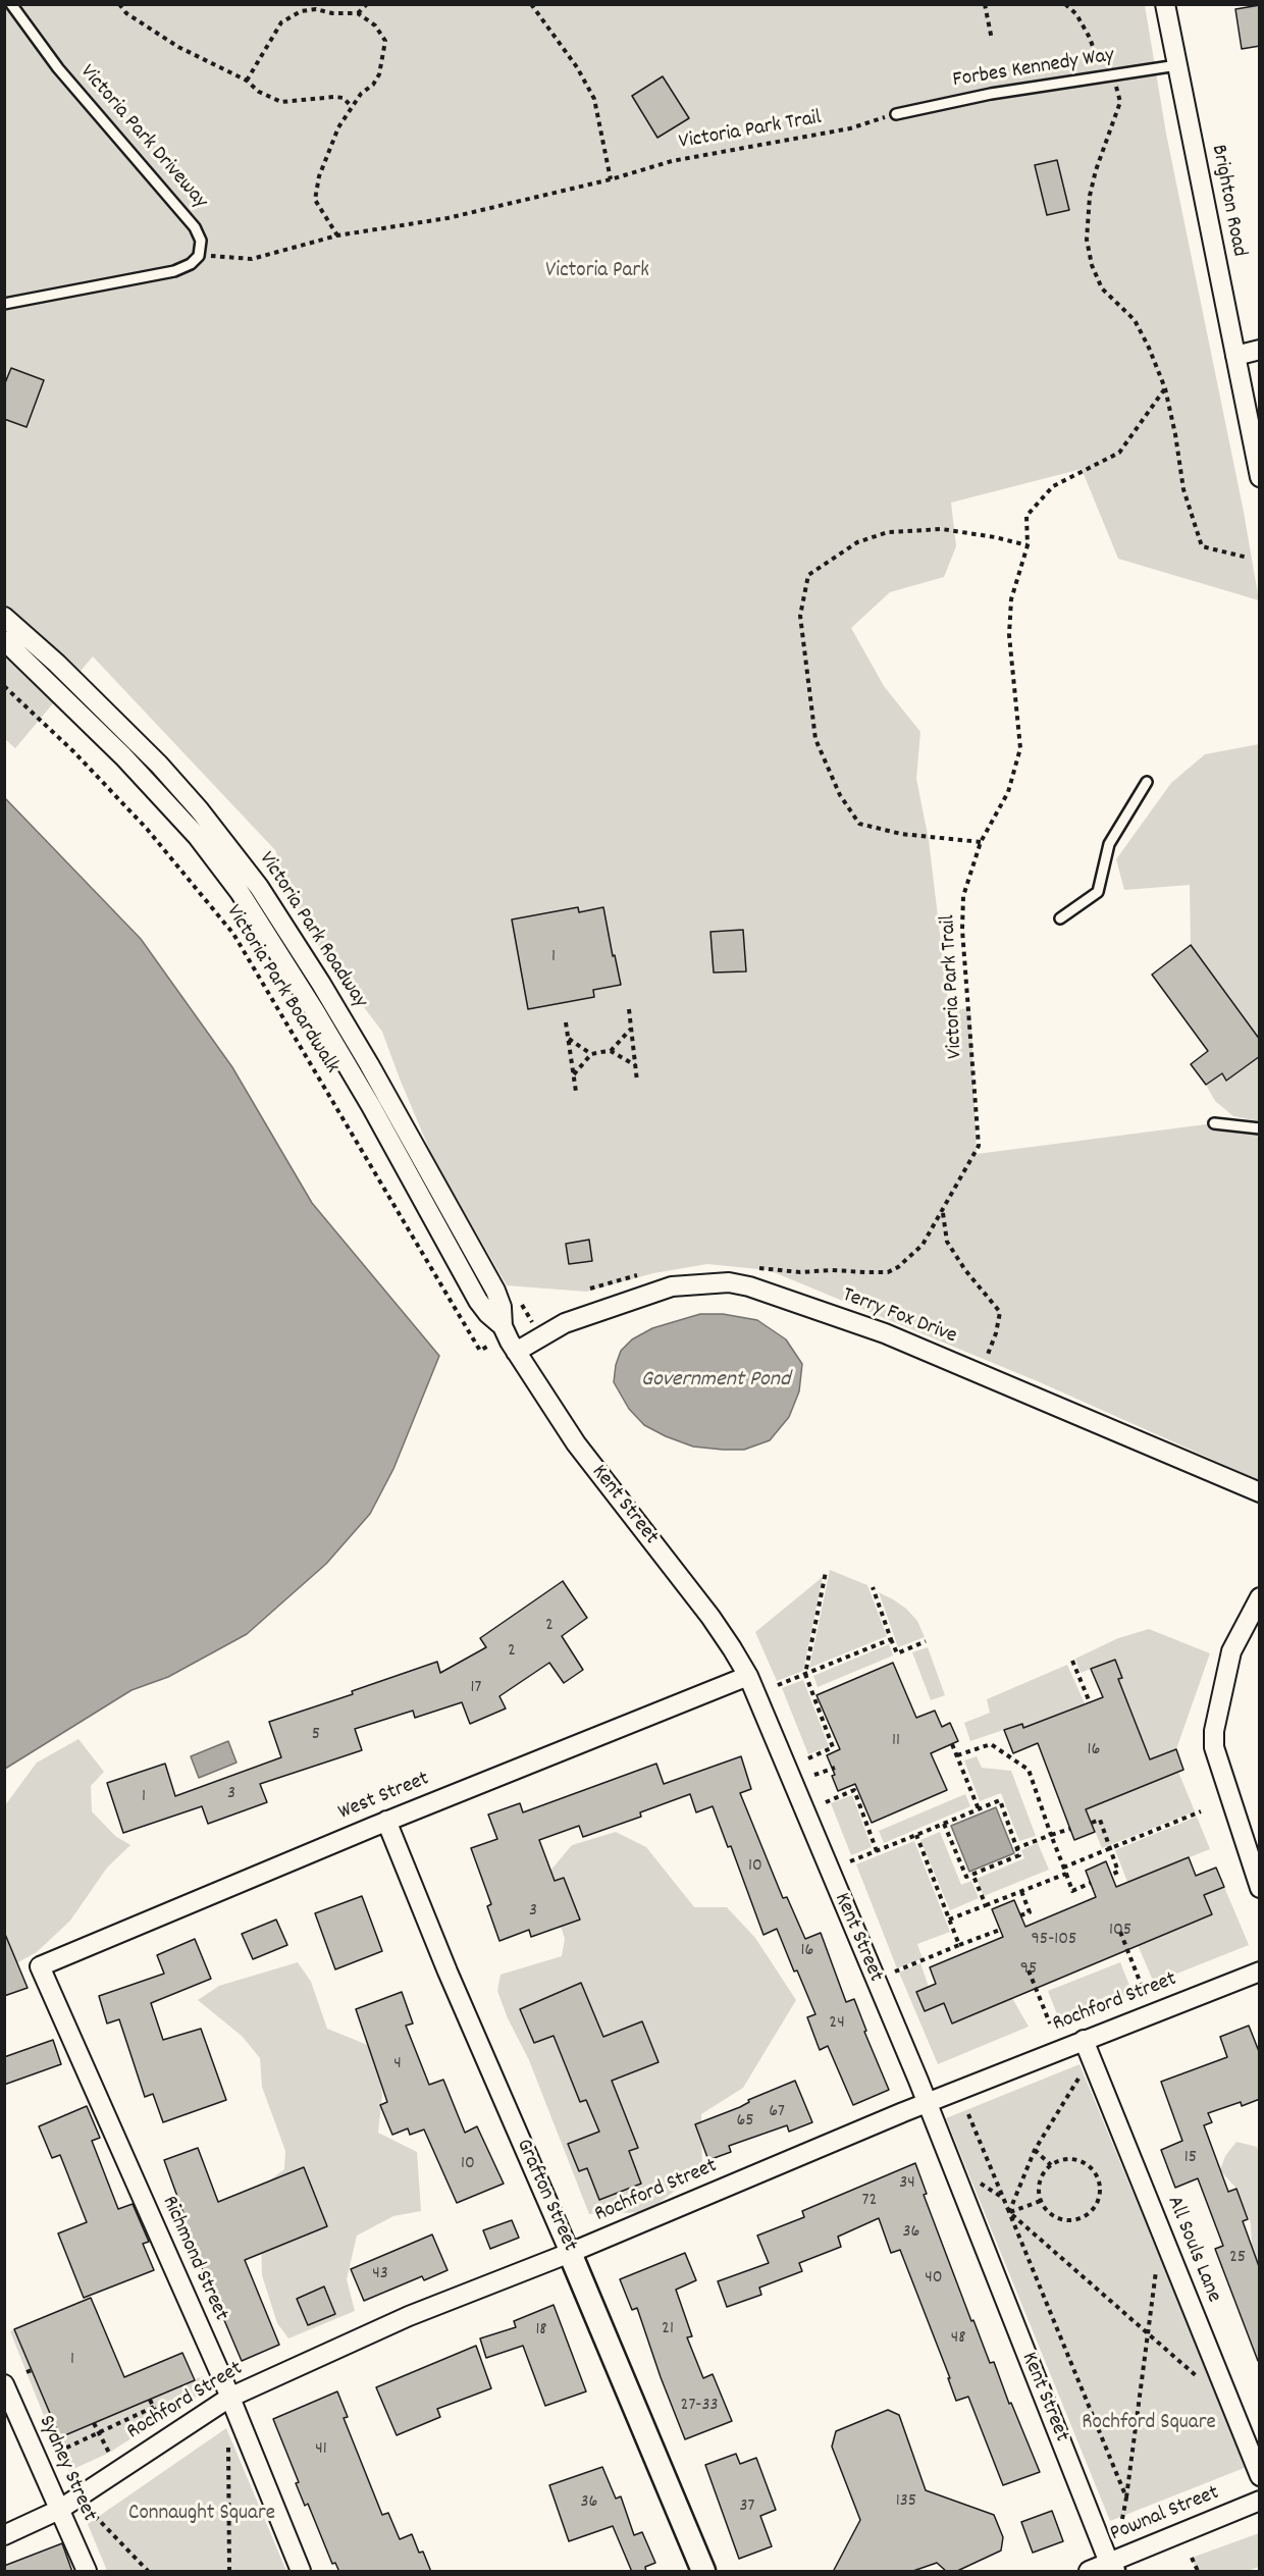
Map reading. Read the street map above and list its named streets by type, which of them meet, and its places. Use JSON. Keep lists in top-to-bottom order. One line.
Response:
{"streets":{"street":["Brighton Road","Victoria Park Roadway","Terry Fox Drive","Kent Street","West Street","Rochford Street","Grafton Street","All Souls Lane","Richmond Street","Sydney Street","Pownal Street"],"lane":["Forbes Kennedy Way","Victoria Park Driveway"],"path":["Victoria Park Trail","Victoria Park Boardwalk"]},"crossings":[["Forbes Kennedy Way","Victoria Park Trail"],["Forbes Kennedy Way","Brighton Road"],["Victoria Park Trail","Victoria Park Driveway"],["Victoria Park Roadway","Terry Fox Drive"],["Victoria Park Roadway","Kent Street"],["Terry Fox Drive","Kent Street"],["Kent Street","West Street"],["Kent Street","Rochford Street"],["Kent Street","Pownal Street"],["West Street","Grafton Street"],["West Street","Richmond Street"],["Rochford Street","Grafton Street"],["Rochford Street","All Souls Lane"],["Rochford Street","Richmond Street"],["Rochford Street","Sydney Street"]],"water":["Government Pond"],"parks":["Victoria Park","Rochford Square","Connaught Square"],"house_numbers":["1","2","2","17","5","11","16","3","1","10","3","105","95-105","16","95","24","4","67","65","15","10","34","72","36","25","43","40","21","18","48","1","27-33","41","135","36","37"]}
